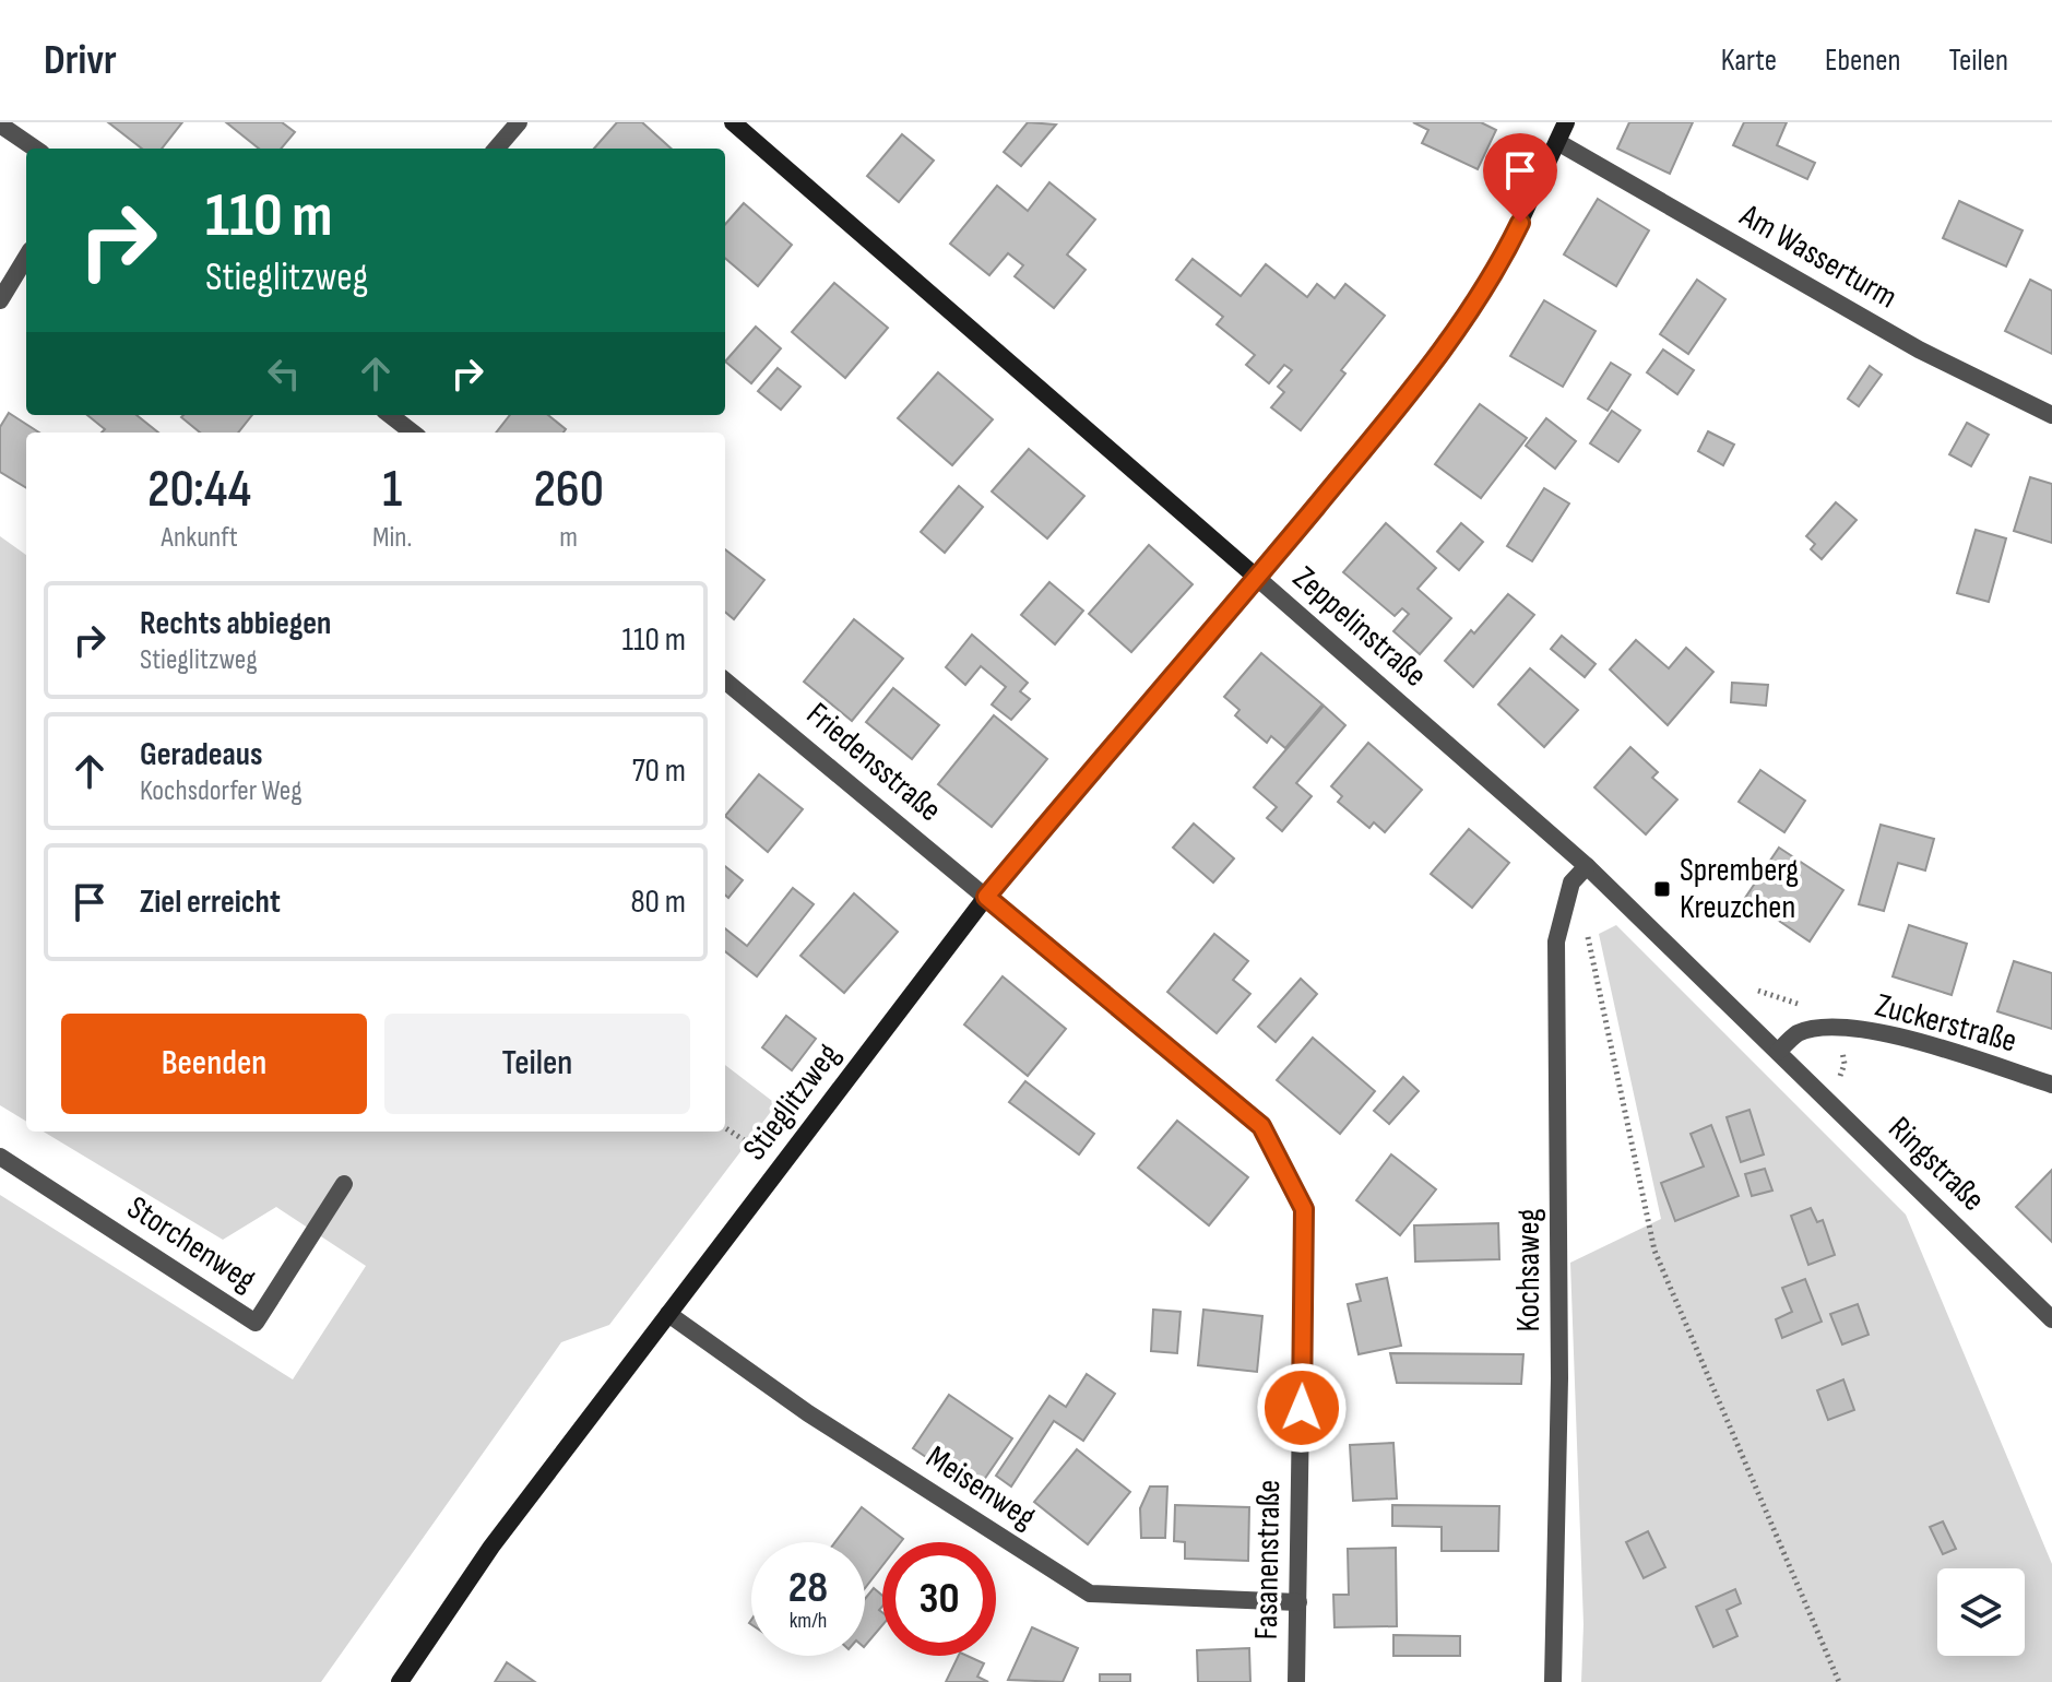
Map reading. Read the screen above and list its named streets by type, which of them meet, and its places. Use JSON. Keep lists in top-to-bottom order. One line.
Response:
{"streets":{"street":["Am Wasserturm","Zeppelinstraße","Friedensstraße","Zuckerstraße","Stieglitzweg","Ringstraße","Storchenweg","Kochsaweg","Meisenweg","Fasanenstraße"]},"crossings":[["Am Wasserturm","Stieglitzweg"],["Zeppelinstraße","Zuckerstraße"],["Zeppelinstraße","Stieglitzweg"],["Zeppelinstraße","Ringstraße"],["Zeppelinstraße","Kochsaweg"],["Friedensstraße","Stieglitzweg"],["Friedensstraße","Fasanenstraße"],["Zuckerstraße","Ringstraße"],["Stieglitzweg","Meisenweg"],["Stieglitzweg","Fasanenstraße"],["Meisenweg","Fasanenstraße"]],"places":{"transit":["Spremberg Kreuzchen"]},"page":{"header":"Drivr","nav":["Karte","Ebenen","Teilen"],"turn":["110 m","Stieglitzweg"],"eta":["20:44","Ankunft","1","Min.","260","m"],"list":[{"name":"Rechts abbiegen","note":"Stieglitzweg","value":"110 m"},{"name":"Geradeaus","note":"Kochsdorfer Weg","value":"70 m"},{"name":"Ziel erreicht","value":"80 m"}],"buttons":["Beenden","Teilen"],"speed":"28 km/h","limit":"30"}}
